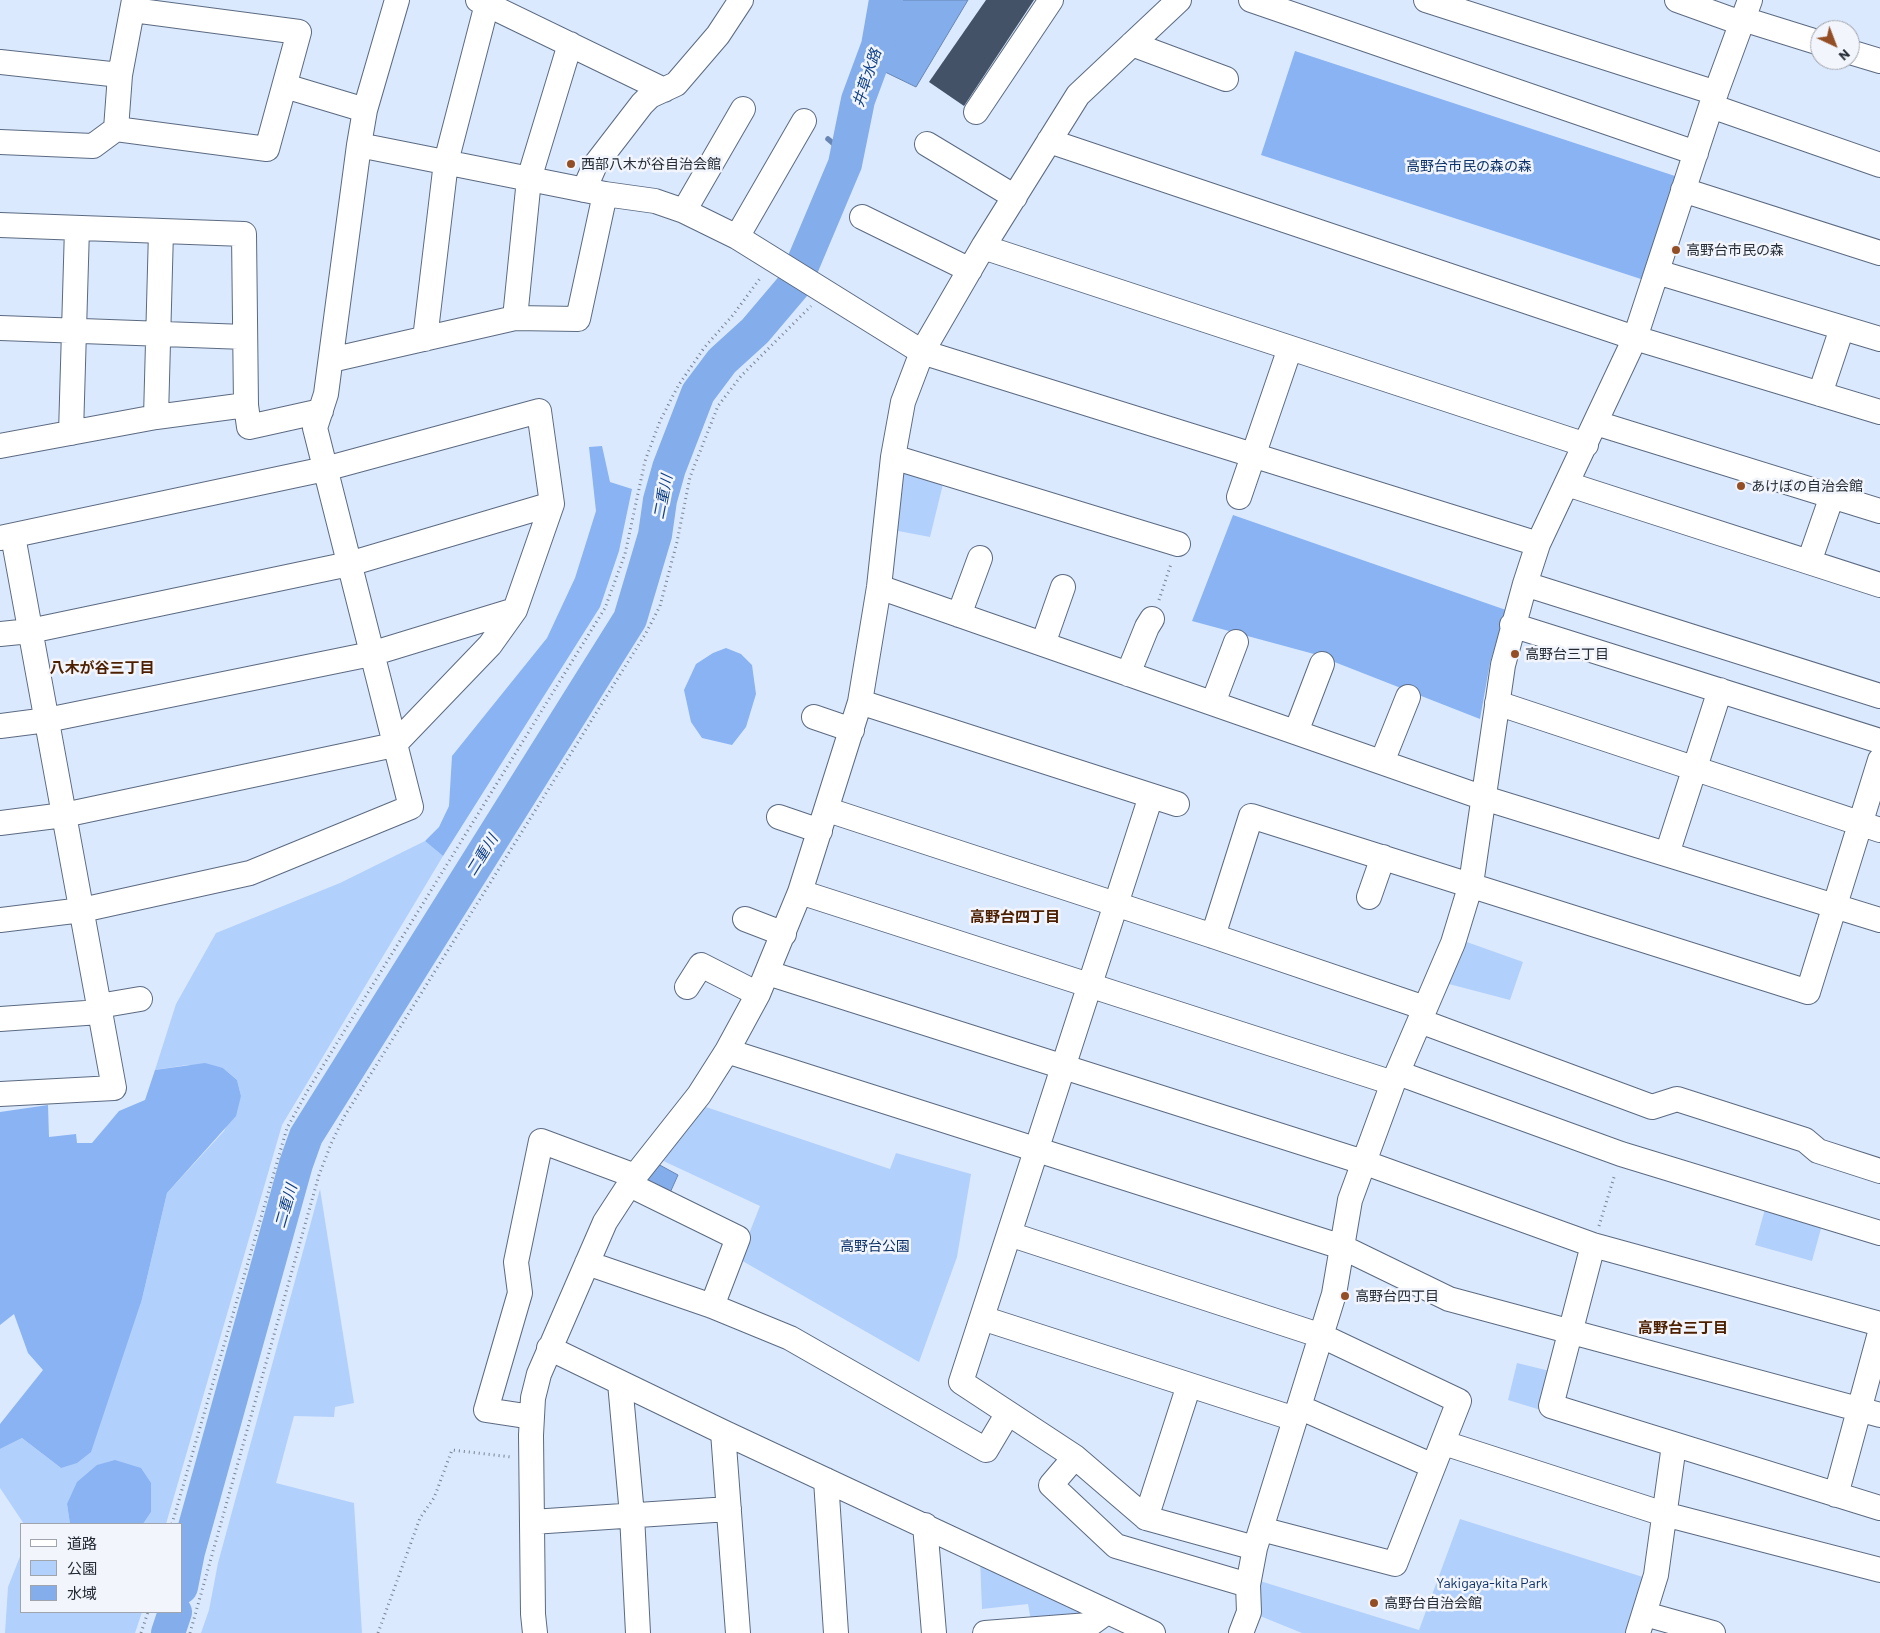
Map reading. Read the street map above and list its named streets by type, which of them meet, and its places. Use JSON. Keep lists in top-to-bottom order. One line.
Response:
{"districts":["八木が谷三丁目","高野台四丁目","高野台三丁目"],"water":["井草水路","二重川"],"parks":["高野台市民の森の森","高野台公園","Yakigaya-kita Park"],"places":["西部八木が谷自治会館","高野台市民の森","あけぼの自治会館","高野台三丁目","高野台四丁目","高野台自治会館"],"legend":["道路","公園","水域"],"north":"bottom right"}
